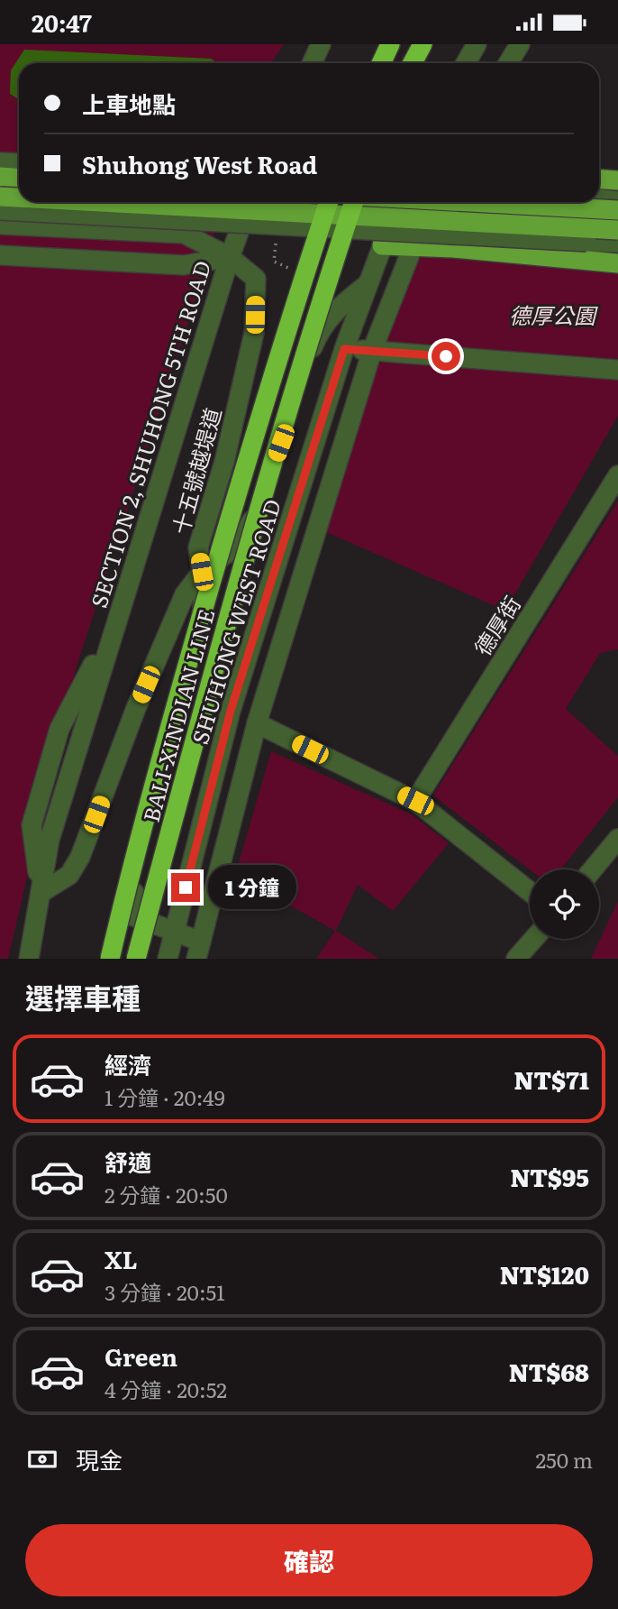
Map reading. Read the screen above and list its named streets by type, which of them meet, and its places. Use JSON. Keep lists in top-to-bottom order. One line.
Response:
{"streets":{"highway":["BALI-XINDIAN LINE"],"street":["SECTION 2, SHUHONG 5TH ROAD","十五號越堤道","SHUHONG WEST ROAD","德厚街"]},"crossings":[["SECTION 2, SHUHONG 5TH ROAD","十五號越堤道"]],"parks":["德厚公園"],"page":{"status":"20:47","banner":["上車地點","Shuhong West Road"],"bubble":"1 分鐘","heading":"選擇車種","list":[{"name":"經濟","note":"1 分鐘 · 20:49","value":"NT$71"},{"name":"舒適","note":"2 分鐘 · 20:50","value":"NT$95"},{"name":"XL","note":"3 分鐘 · 20:51","value":"NT$120"},{"name":"Green","note":"4 分鐘 · 20:52","value":"NT$68"}],"pay":["現金","250 m"],"buttons":"確認"}}
